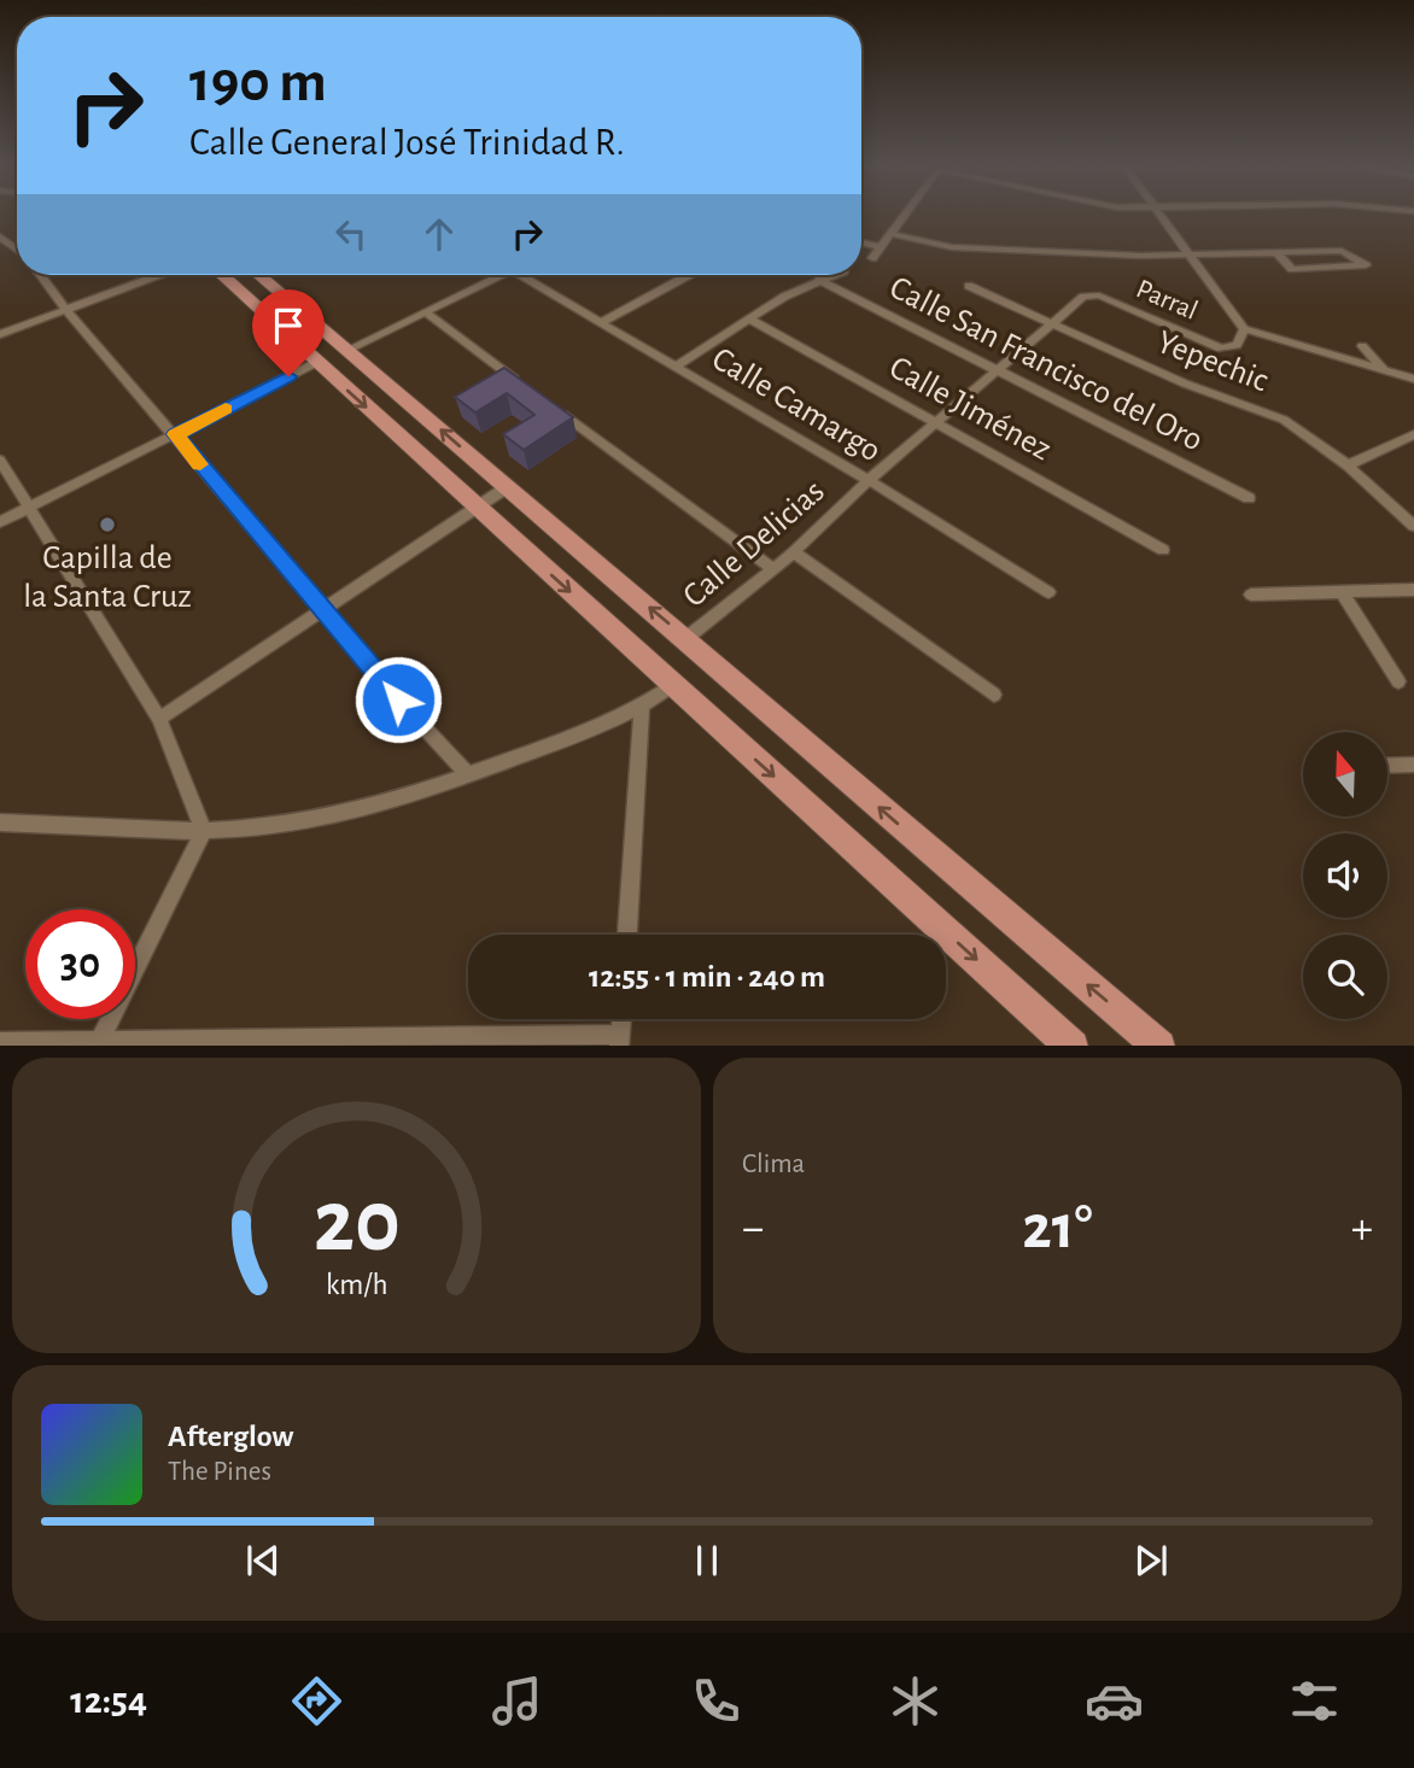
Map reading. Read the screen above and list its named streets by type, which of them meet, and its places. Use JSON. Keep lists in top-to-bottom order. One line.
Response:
{"streets":{"street":["Parral","Yepechic","Calle San Francisco del Oro","Calle Camargo","Calle Jiménez","Calle Delicias"]},"crossings":[["Parral","Calle Delicias"],["Yepechic","Calle Delicias"],["Calle San Francisco del Oro","Calle Delicias"],["Calle Camargo","Calle Delicias"],["Calle Jiménez","Calle Delicias"]],"places":["Capilla de la Santa Cruz"],"north":"top","page":{"turn":["190 m","Calle General José Trinidad R."],"limit":"30","trip":"12:55 · 1 min · 240 m","tile":"Clima","heat":["−","21°","+"],"song":["Afterglow","The Pines"],"tabs":"12:54","gauge":["20","km/h"]}}
